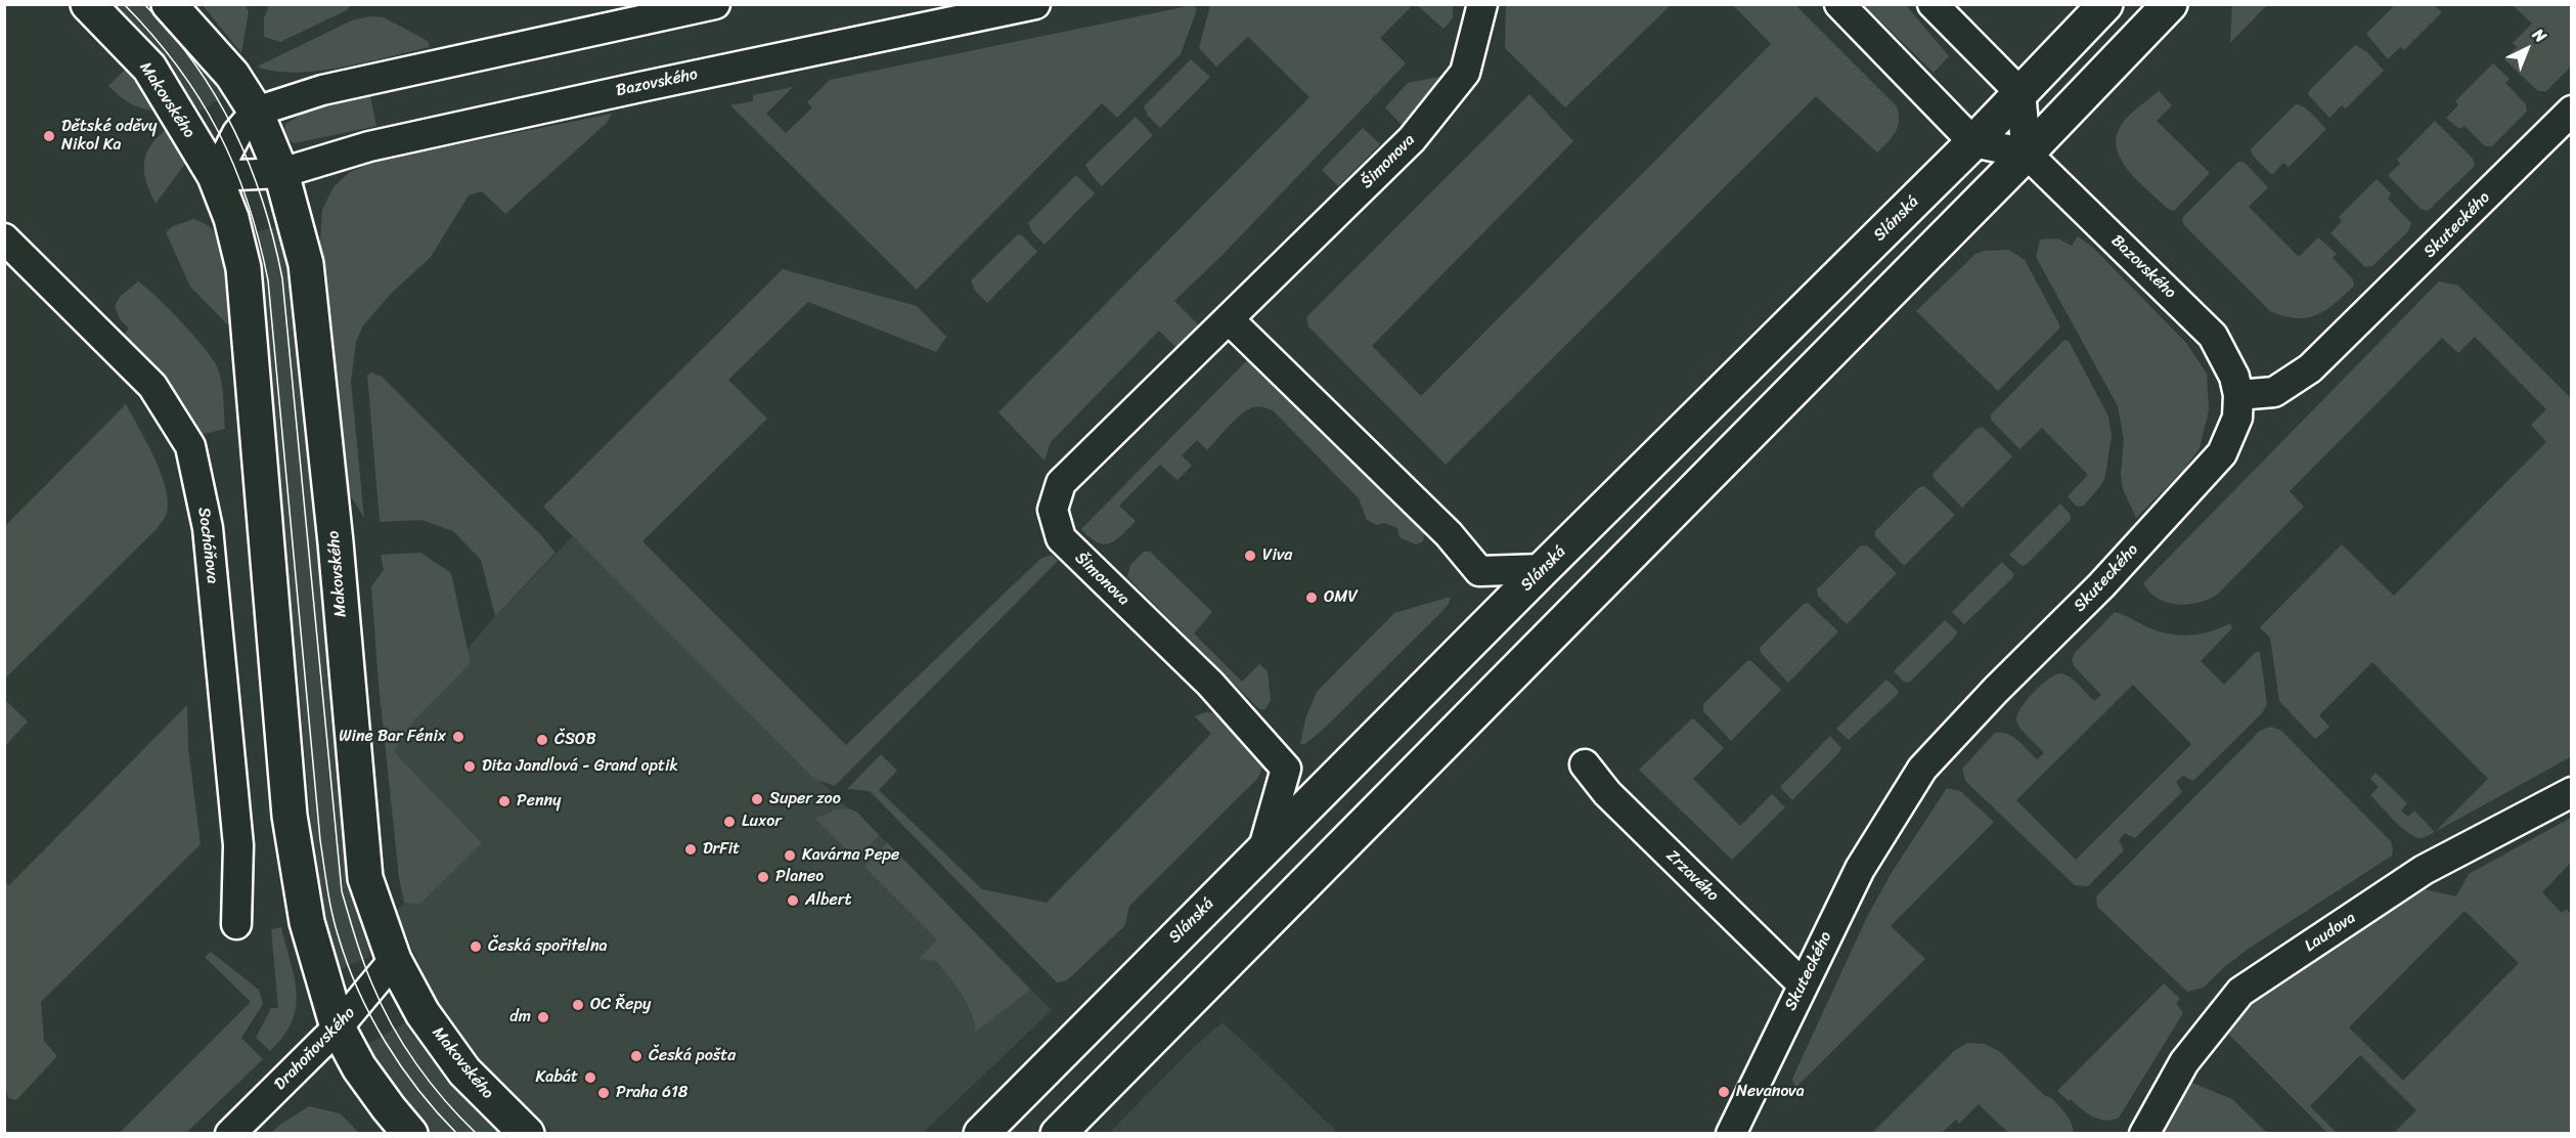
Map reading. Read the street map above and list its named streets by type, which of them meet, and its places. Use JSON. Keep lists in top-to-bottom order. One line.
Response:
{"streets":{"main road":["Makovského","Slánská"],"street":["Bazovského","Šimonova","Skuteckého","Socháňova","Zrzavého","Laudova","Drahoňovského"]},"crossings":[["Bazovského","Makovského"],["Bazovského","Skuteckého"],["Makovského","Drahoňovského"],["Šimonova","Slánská"],["Skuteckého","Zrzavého"]],"places":["Dětské oděvy Nikol Ka","Viva","OMV","Wine Bar Fénix","ČSOB","Dita Jandlová - Grand optik","Super zoo","Penny","Luxor","DrFit","Kavárna Pepe","Planeo","Albert","Česká spořitelna","OC Řepy","dm","Česká pošta","Kabát","Nevanova","Praha 618"],"north":"top right"}
